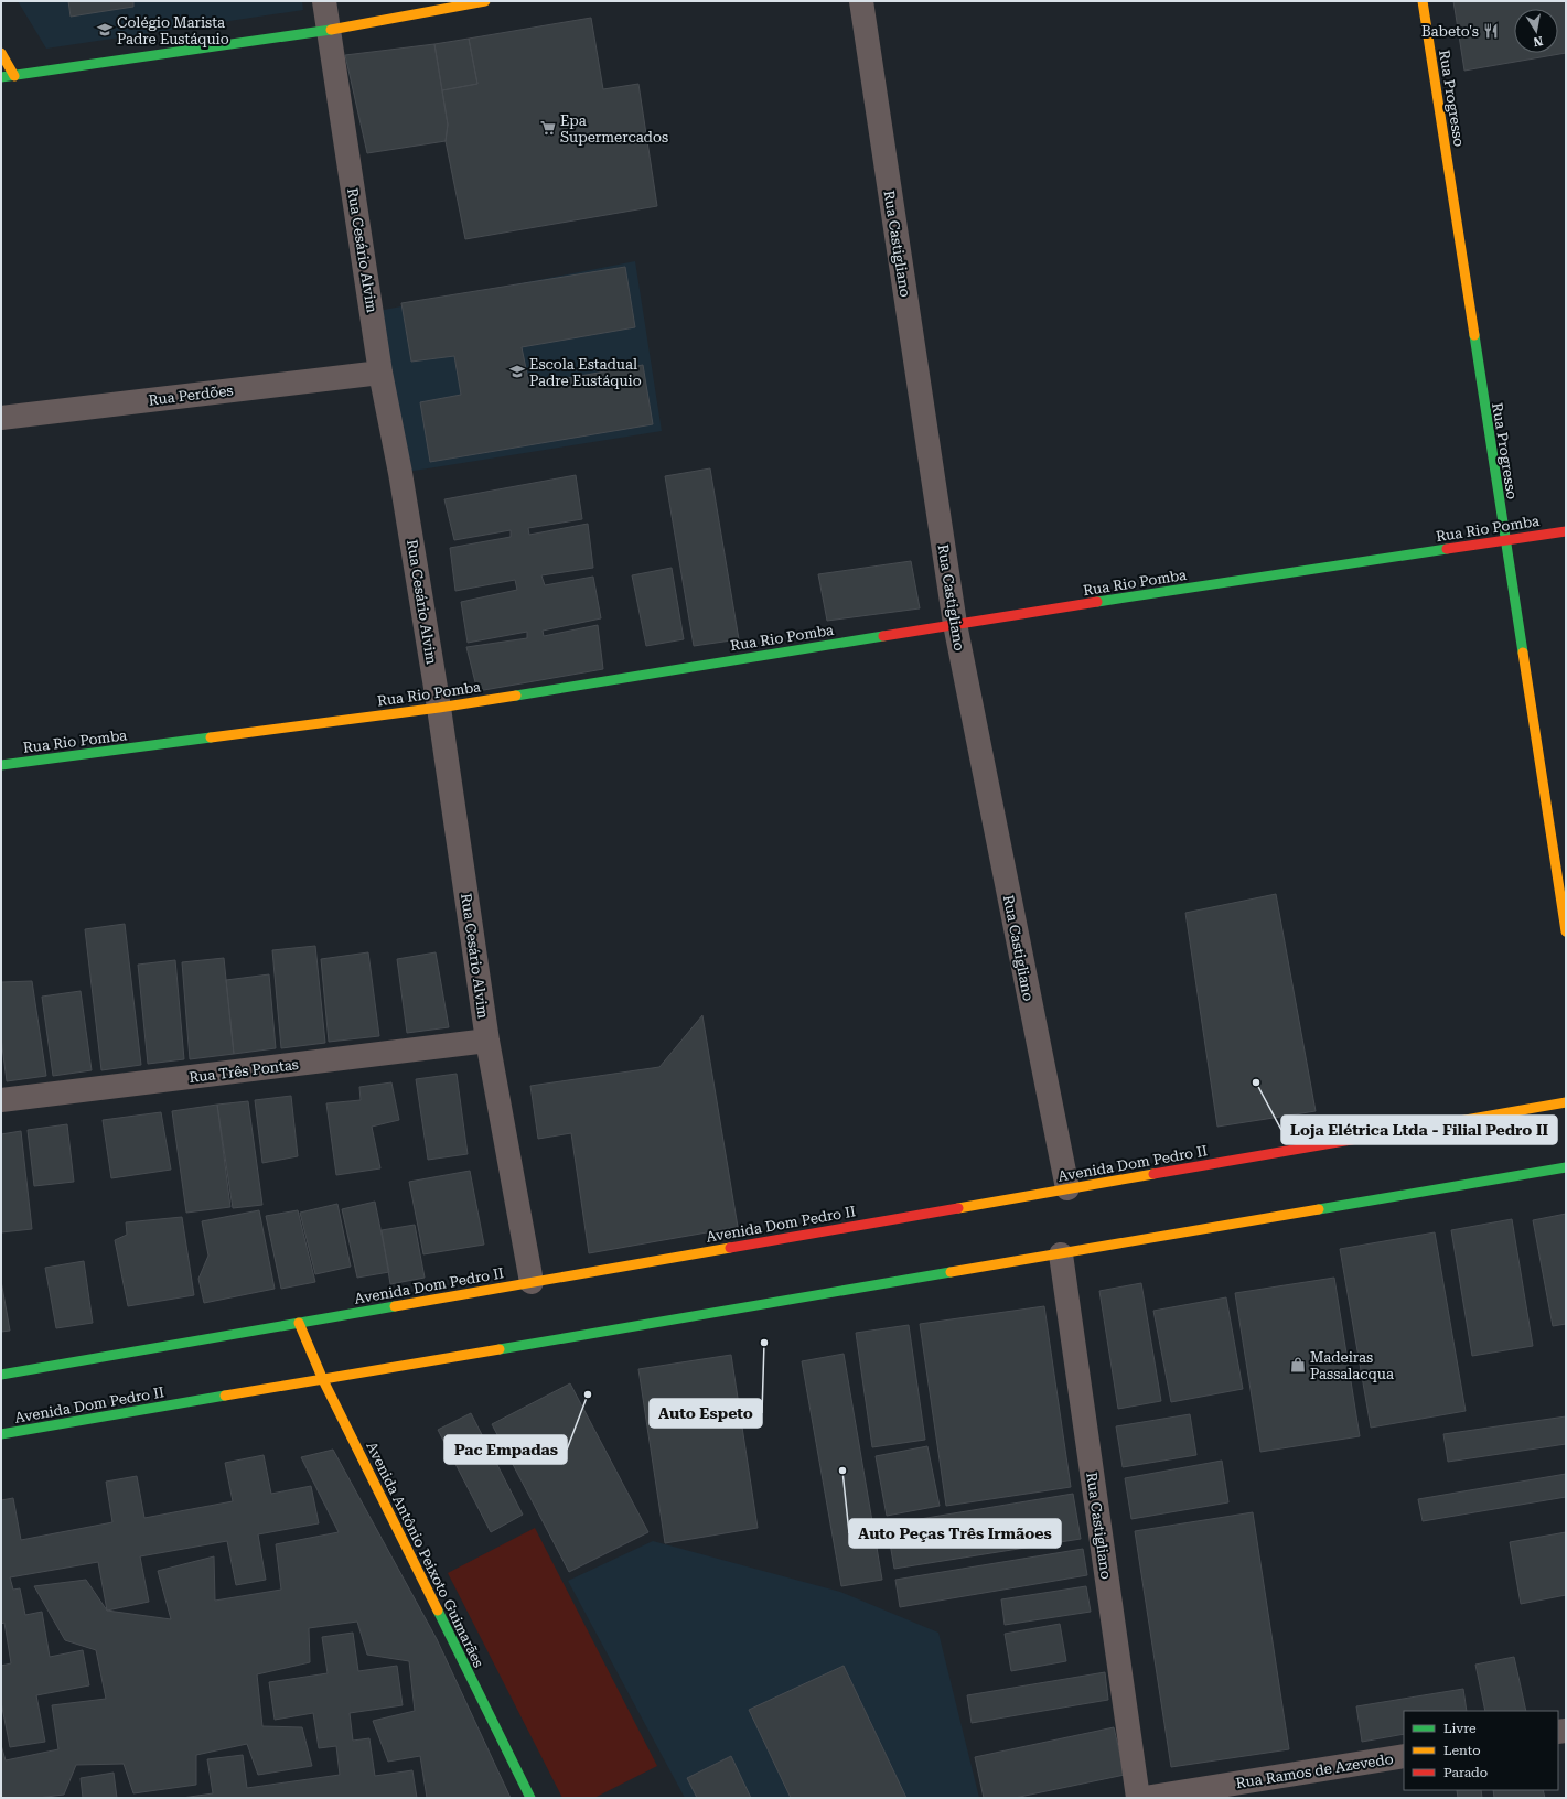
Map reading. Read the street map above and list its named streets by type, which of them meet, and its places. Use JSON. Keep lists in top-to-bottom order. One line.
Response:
{"streets":{"main road":["Rua Progresso","Rua Rio Pomba","Avenida Dom Pedro II","Avenida Antônio Peixoto Guimarães"],"street":["Rua Castigliano","Rua Cesário Alvim","Rua Perdões","Rua Três Pontas","Rua Ramos de Azevedo"]},"crossings":[["Rua Progresso","Rua Rio Pomba"],["Rua Castigliano","Rua Rio Pomba"],["Rua Castigliano","Avenida Dom Pedro II"],["Rua Cesário Alvim","Rua Perdões"],["Rua Cesário Alvim","Rua Rio Pomba"],["Rua Cesário Alvim","Rua Três Pontas"],["Rua Cesário Alvim","Avenida Dom Pedro II"],["Avenida Dom Pedro II","Avenida Antônio Peixoto Guimarães"]],"places":{"school or university":["Colégio Marista Padre Eustáquio","Escola Estadual Padre Eustáquio"],"restaurant":["Babeto's"],"supermarket":["Epa Supermercados"],"other":["Loja Elétrica Ltda - Filial Pedro II","Auto Espeto","Pac Empadas","Auto Peças Três Irmãoes"],"shop":["Madeiras Passalacqua"]},"legend":["Livre","Lento","Parado"],"north":"bottom"}
